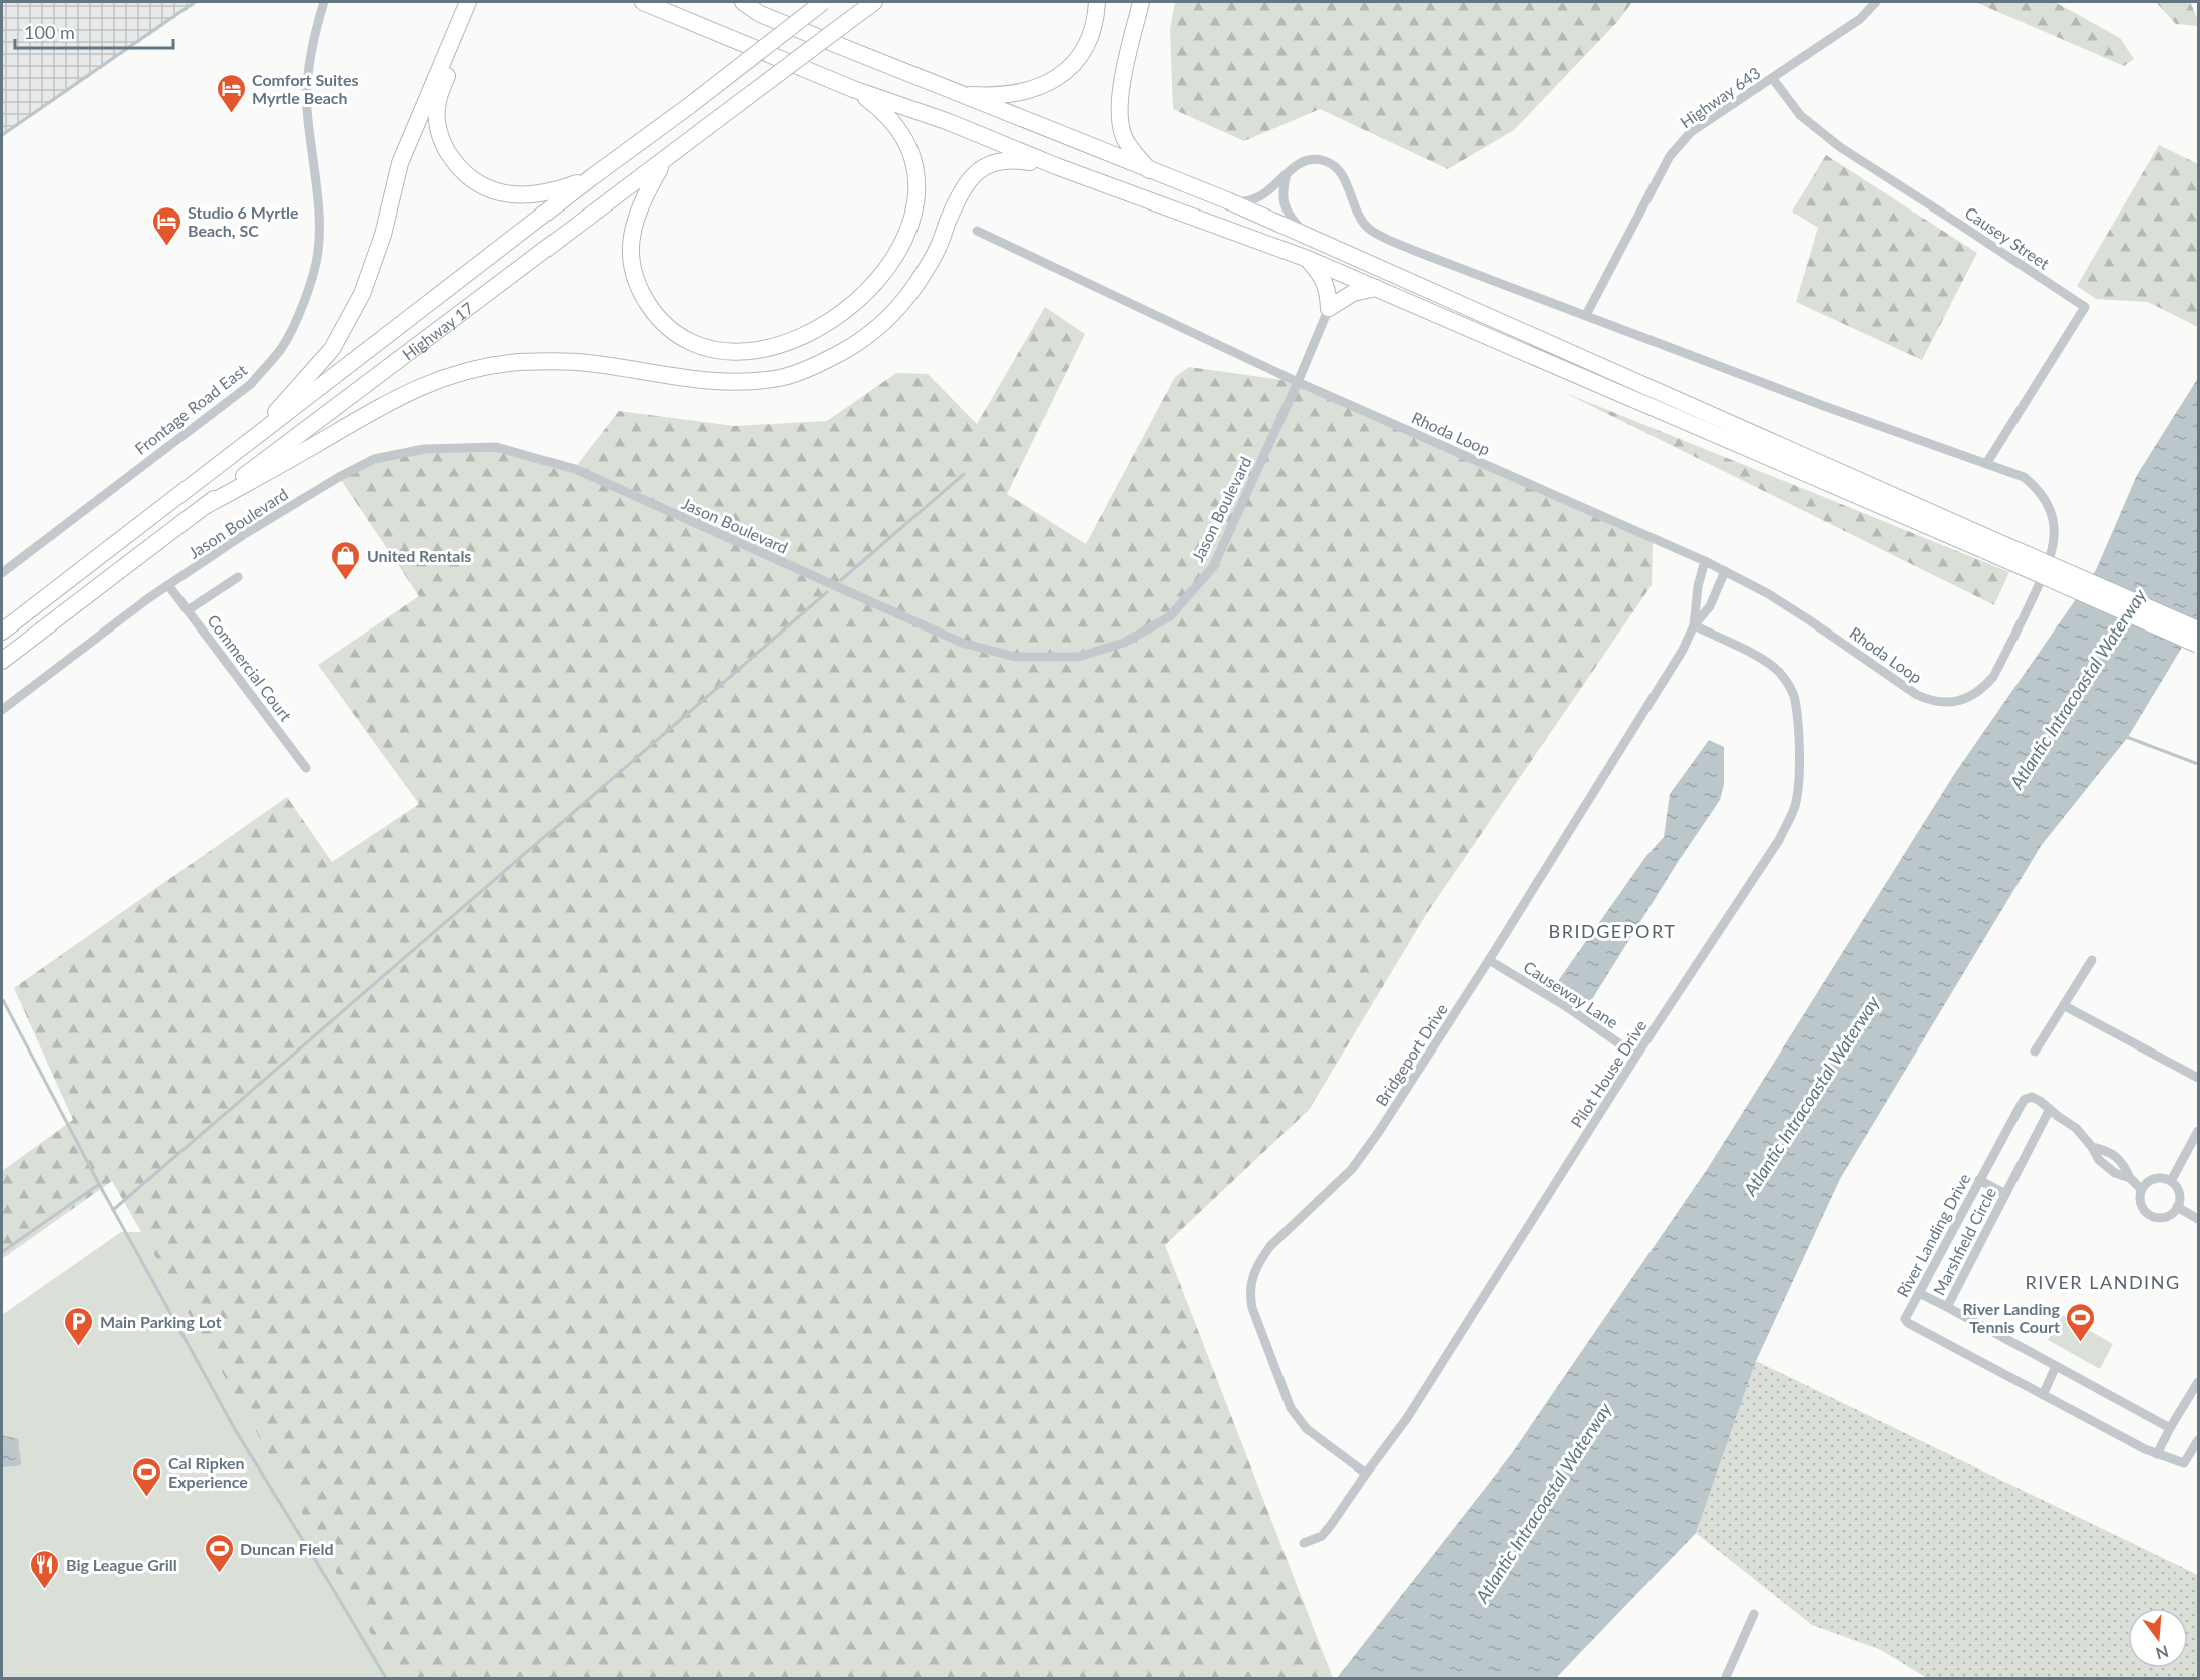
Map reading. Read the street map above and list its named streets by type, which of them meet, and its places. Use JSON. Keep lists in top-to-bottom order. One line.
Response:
{"streets":{"highway":["Highway 17"],"street":["Highway 643","Causey Street","Frontage Road East","Rhoda Loop","Jason Boulevard","Commercial Court","Causeway Lane","Bridgeport Drive","Pilot House Drive","River Landing Drive","Marshfield Circle"]},"crossings":[["Highway 643","Causey Street"],["Highway 643","Rhoda Loop"],["Causey Street","Rhoda Loop"],["Rhoda Loop","Jason Boulevard"],["Rhoda Loop","Bridgeport Drive"],["Jason Boulevard","Commercial Court"],["Causeway Lane","Bridgeport Drive"],["Causeway Lane","Pilot House Drive"],["Bridgeport Drive","Pilot House Drive"],["River Landing Drive","Marshfield Circle"]],"districts":["BRIDGEPORT","RIVER LANDING"],"water":["Atlantic Intracoastal Waterway"],"places":{"hotel":["Comfort Suites Myrtle Beach","Studio 6 Myrtle Beach, SC"],"shop":["United Rentals"],"sports":["River Landing Tennis Court","Cal Ripken Experience","Duncan Field"],"parking":["Main Parking Lot"],"restaurant":["Big League Grill"]},"scale_bar":"100 m","north":"bottom"}
